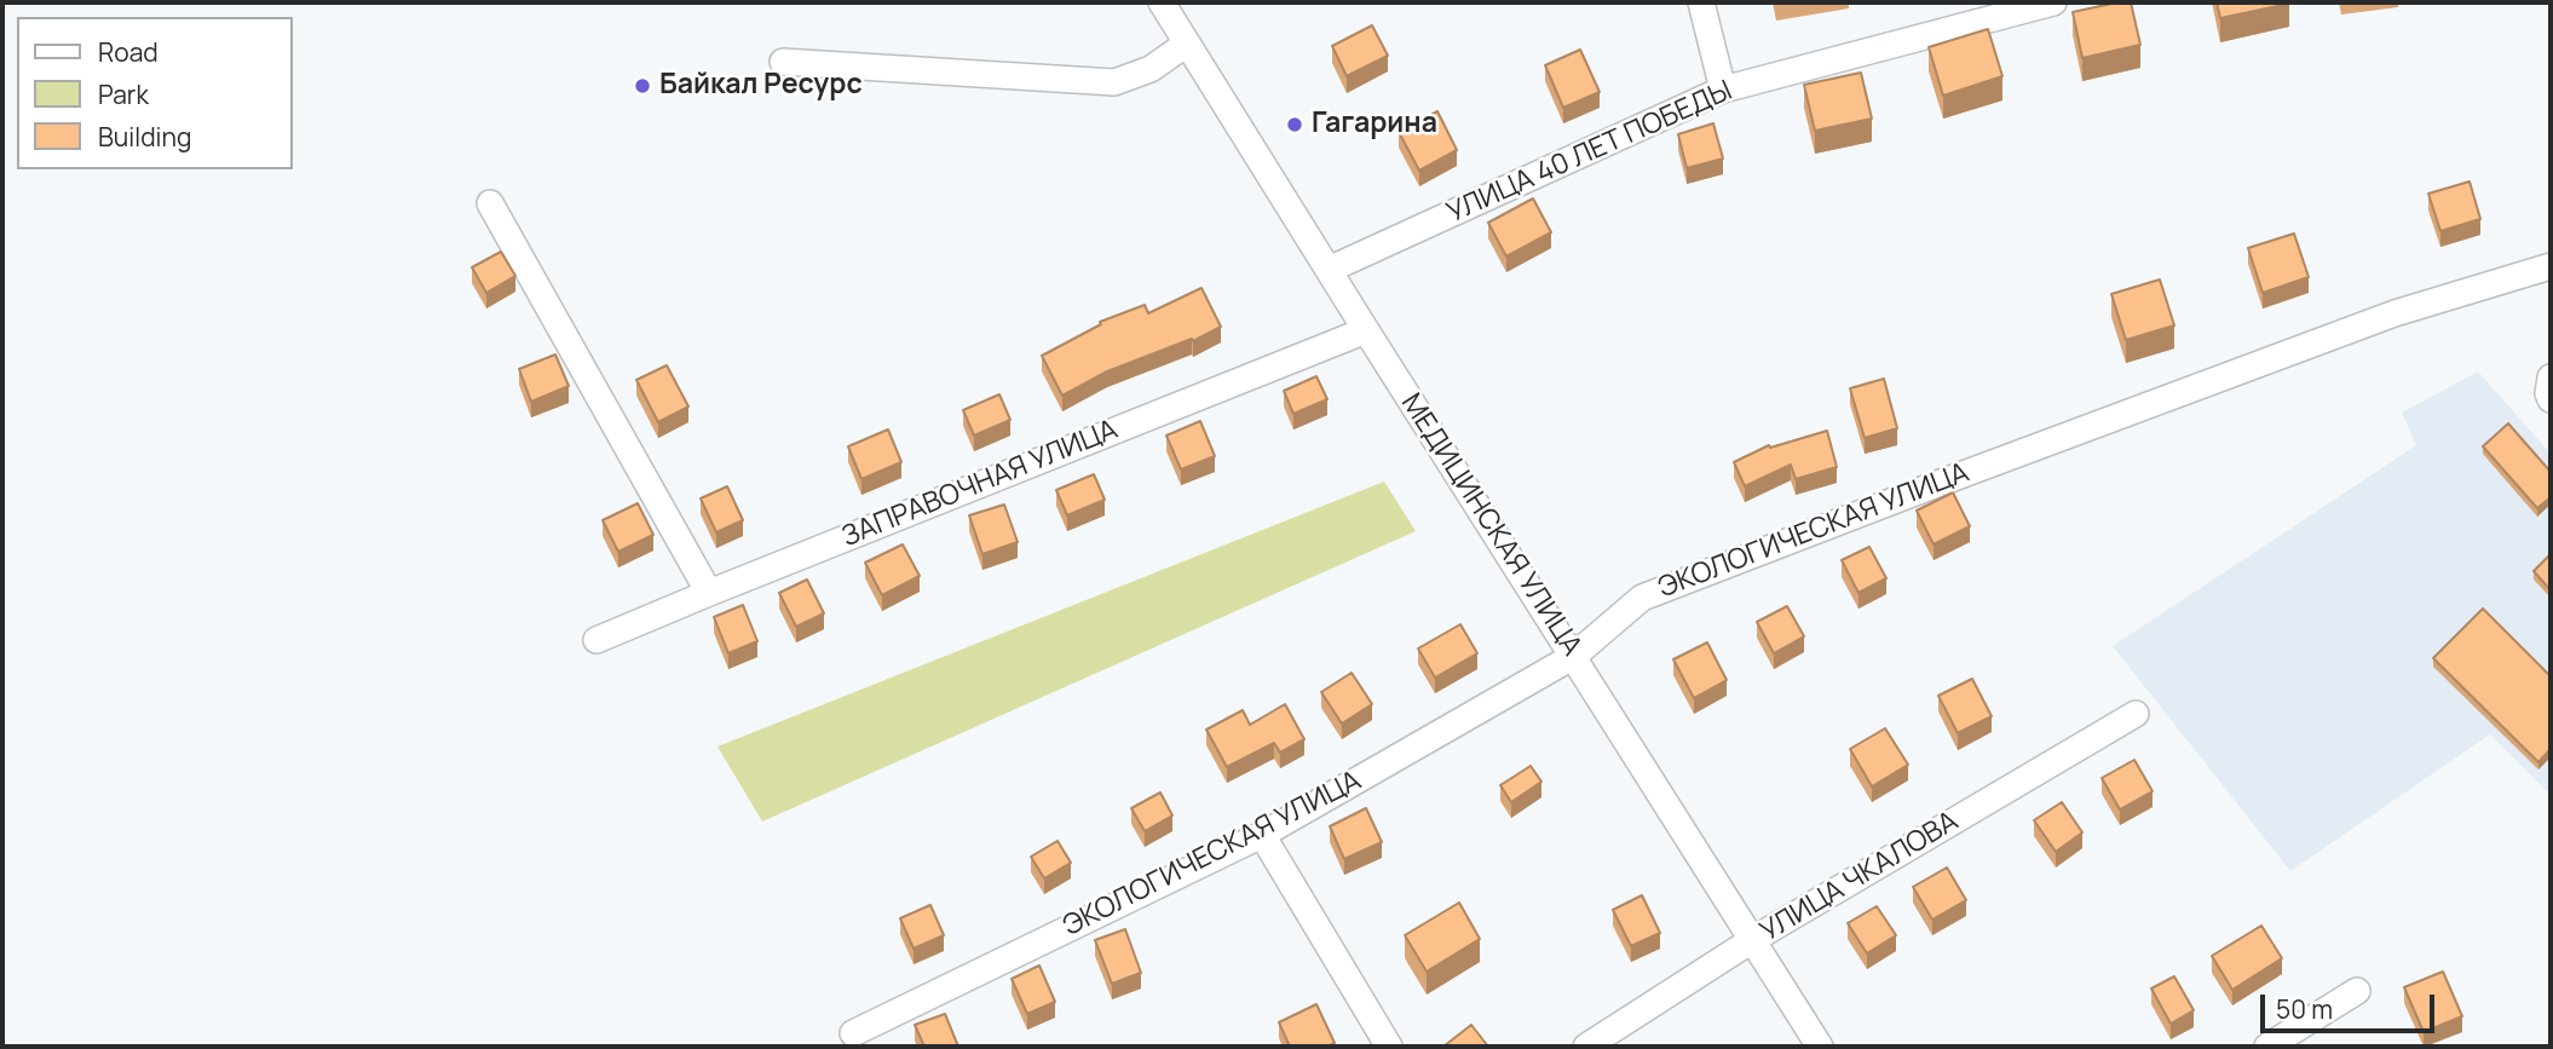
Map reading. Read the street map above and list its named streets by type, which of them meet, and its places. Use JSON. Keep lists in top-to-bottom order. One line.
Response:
{"streets":{"street":["УЛИЦА 40 ЛЕТ ПОБЕДЫ","ЗАПРАВОЧНАЯ УЛИЦА","МЕДИЦИНСКАЯ УЛИЦА","ЭКОЛОГИЧЕСКАЯ УЛИЦА","УЛИЦА ЧКАЛОВА"]},"crossings":[["УЛИЦА 40 ЛЕТ ПОБЕДЫ","МЕДИЦИНСКАЯ УЛИЦА"],["ЗАПРАВОЧНАЯ УЛИЦА","МЕДИЦИНСКАЯ УЛИЦА"],["МЕДИЦИНСКАЯ УЛИЦА","ЭКОЛОГИЧЕСКАЯ УЛИЦА"],["МЕДИЦИНСКАЯ УЛИЦА","УЛИЦА ЧКАЛОВА"]],"places":["Байкал Ресурс","Гагарина"],"legend":["Road","Park","Building"],"scale_bar":"50 m"}
